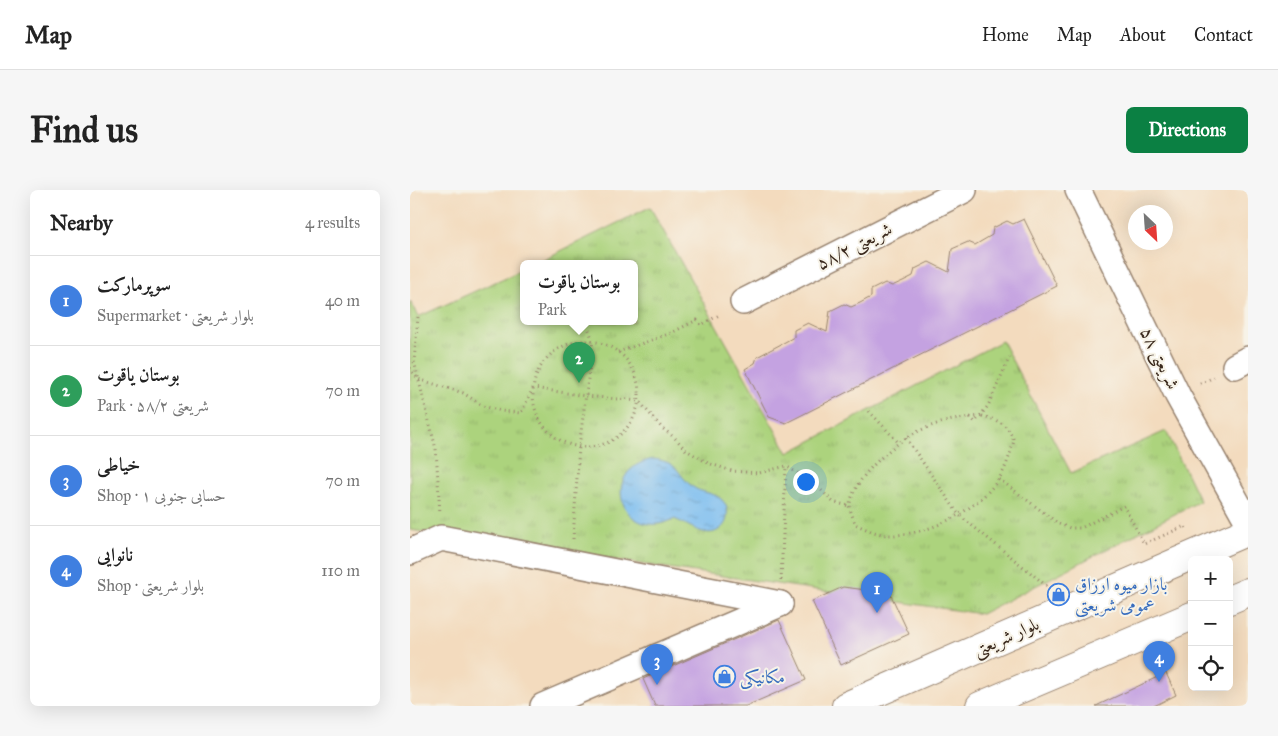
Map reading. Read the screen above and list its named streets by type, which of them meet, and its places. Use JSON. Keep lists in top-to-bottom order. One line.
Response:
{"streets":{"main road":["بلوار شریعتی"],"street":["شریعتی ۵۸/۲","شریعتی ۵۸"]},"places":{"shop":["بازار میوه ارزاق عمومی شریعتی","مکانیکی"]},"north":"bottom right","page":{"header":"Map","nav":["Home","Map","About","Contact"],"buttons":"Directions","title":"Find us","heading":["Nearby","4 results"],"list":[{"mark":"1","name":"سوپرمارکت","note":"Supermarket · بلوار شریعتی","value":"40 m"},{"mark":"2","name":"بوستان یاقوت","note":"Park · شریعتی ۵۸/۲","value":"70 m"},{"mark":"3","name":"خیاطی","note":"Shop · حسابی جنوبی ۱","value":"70 m"},{"mark":"4","name":"نانوایی","note":"Shop · بلوار شریعتی","value":"110 m"}],"popup":["بوستان یاقوت","Park"],"pins":["2","1","4","3"],"map_buttons":["+","−"]}}
